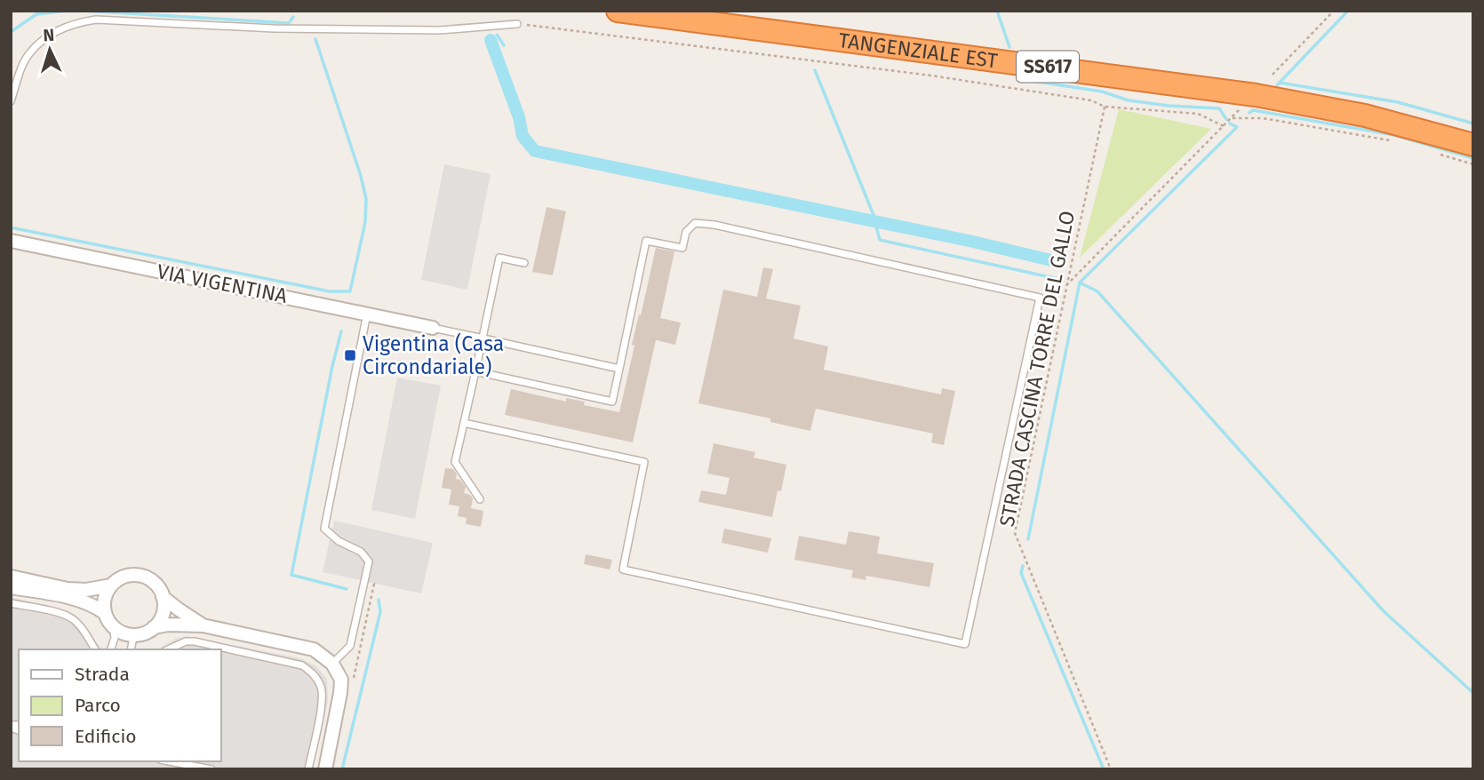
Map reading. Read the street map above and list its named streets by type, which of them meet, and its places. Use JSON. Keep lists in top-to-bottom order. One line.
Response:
{"streets":{"highway":["TANGENZIALE EST","SS617"],"street":["VIA VIGENTINA"],"path":["STRADA CASCINA TORRE DEL GALLO"]},"places":{"transit":["Vigentina (Casa Circondariale)"]},"legend":["Strada","Parco","Edificio"],"north":"top"}
